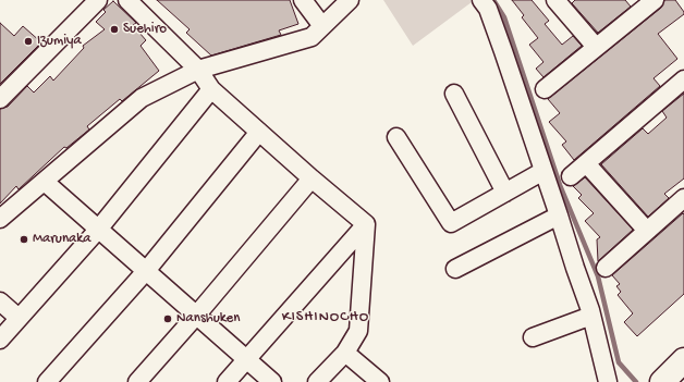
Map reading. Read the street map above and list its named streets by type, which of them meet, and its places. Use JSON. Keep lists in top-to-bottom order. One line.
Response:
{"districts":["KISHINOCHO"],"places":["Suehiro","Izumiya","Marunaka","Nanshuken"]}
